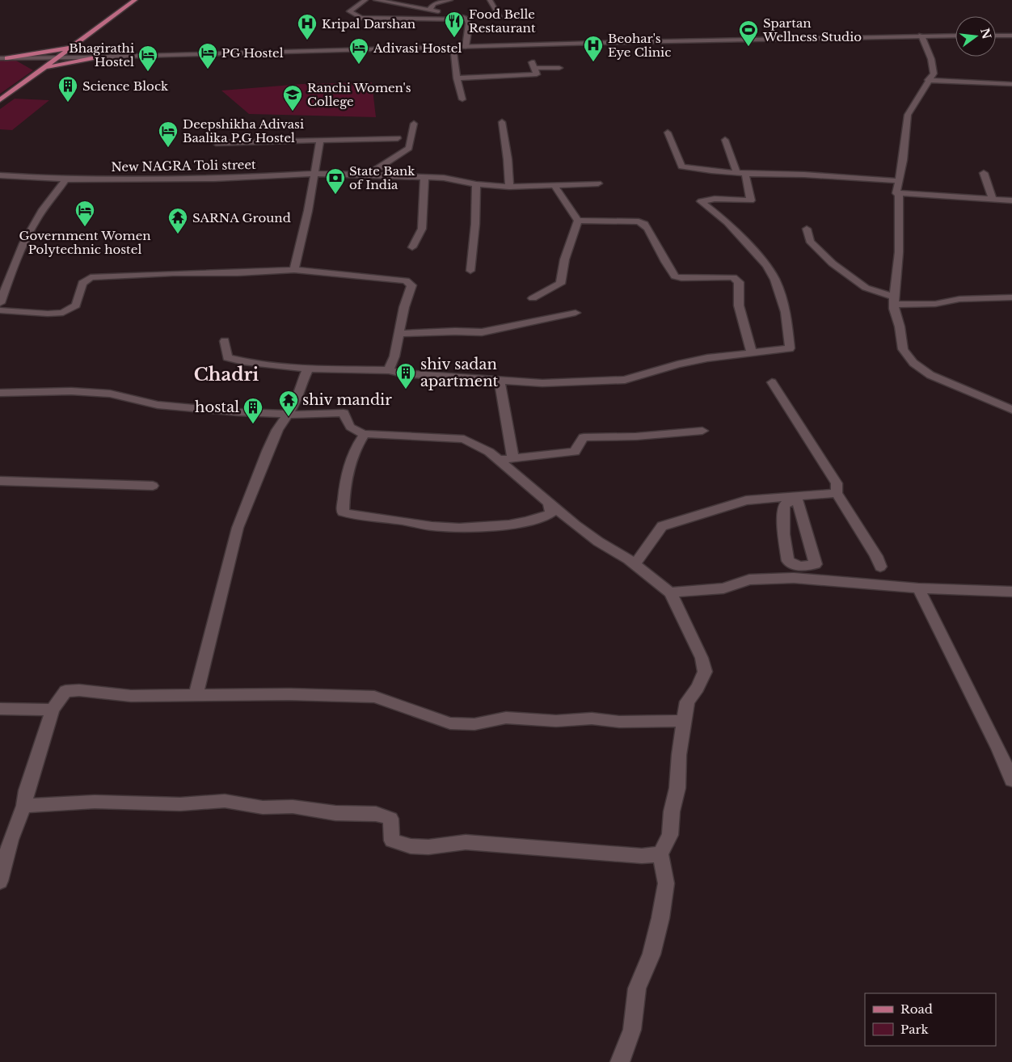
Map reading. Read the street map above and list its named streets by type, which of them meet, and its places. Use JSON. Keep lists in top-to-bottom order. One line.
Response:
{"streets":{"street":["New NAGRA Toli street"]},"districts":["Chadri"],"places":{"restaurant":["Food Belle Restaurant"],"hospital":["Kripal Darshan","Beohar's Eye Clinic"],"sports":["Spartan Wellness Studio"],"hotel":["Adivasi Hostel","PG Hostel","Bhagirathi Hostel","Deepshikha Adivasi Baalika P.G Hostel","Government Women Polytechnic hostel"],"building":["Science Block","shiv sadan apartment","hostal"],"school or university":["Ranchi Women's College"],"bank":["State Bank of India"],"temple":["SARNA Ground","shiv mandir"]},"legend":["Road","Park"],"north":"right"}
